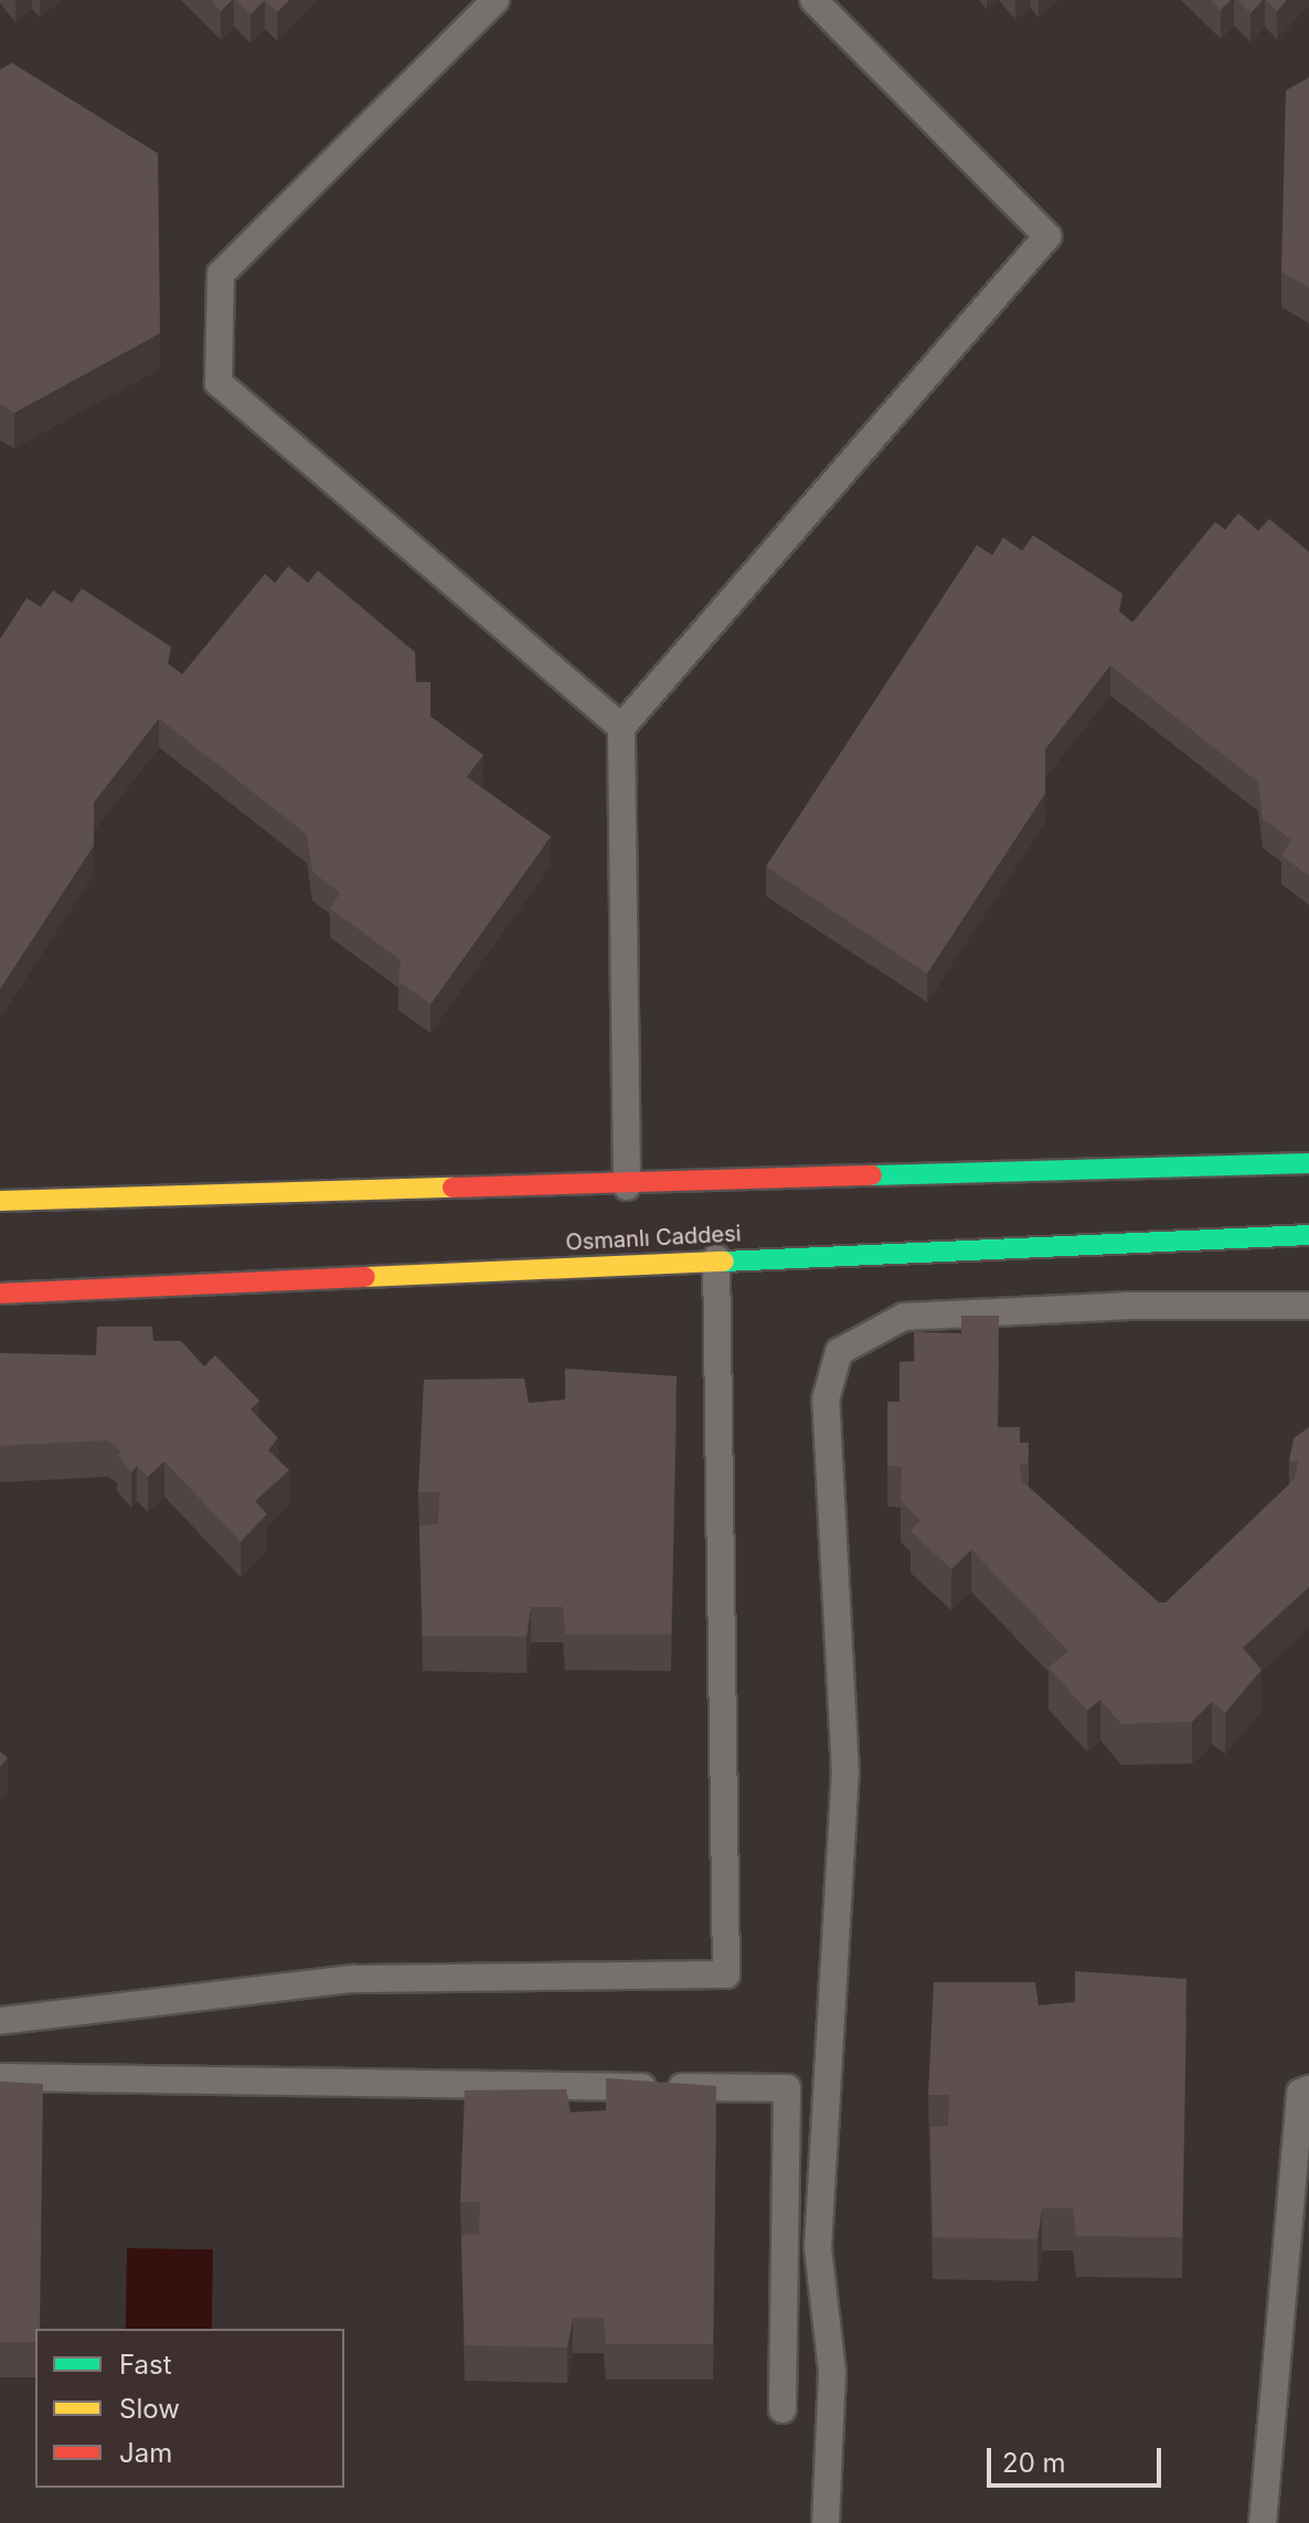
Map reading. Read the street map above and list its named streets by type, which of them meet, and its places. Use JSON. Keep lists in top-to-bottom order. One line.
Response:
{"streets":{"main road":["Osmanlı Caddesi"]},"legend":["Fast","Slow","Jam"],"scale_bar":"20 m"}
